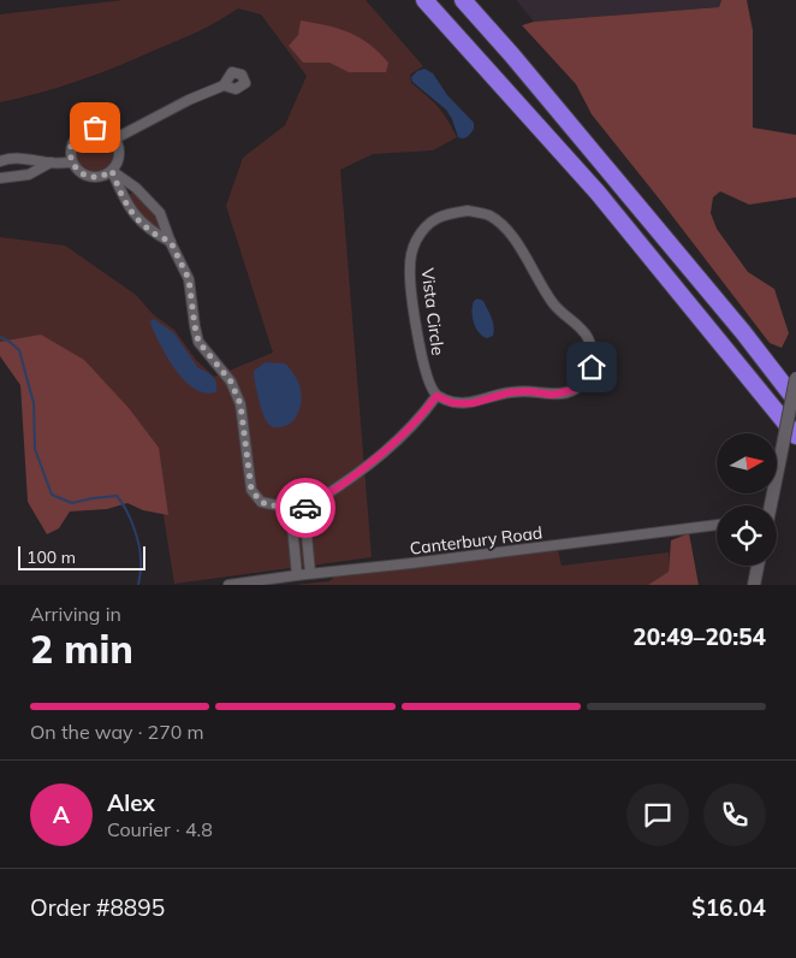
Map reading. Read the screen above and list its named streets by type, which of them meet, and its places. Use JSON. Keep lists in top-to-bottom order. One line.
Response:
{"streets":{"street":["Vista Circle","Canterbury Road"]},"scale_bar":"100 m","north":"right","page":{"scale":"100 m","heading":["2 min","Arriving in","20:49–20:54"],"panel":["Alex","Courier · 4.8","Order #8895","$16.04"],"bar":"On the way · 270 m","round":"A"}}
